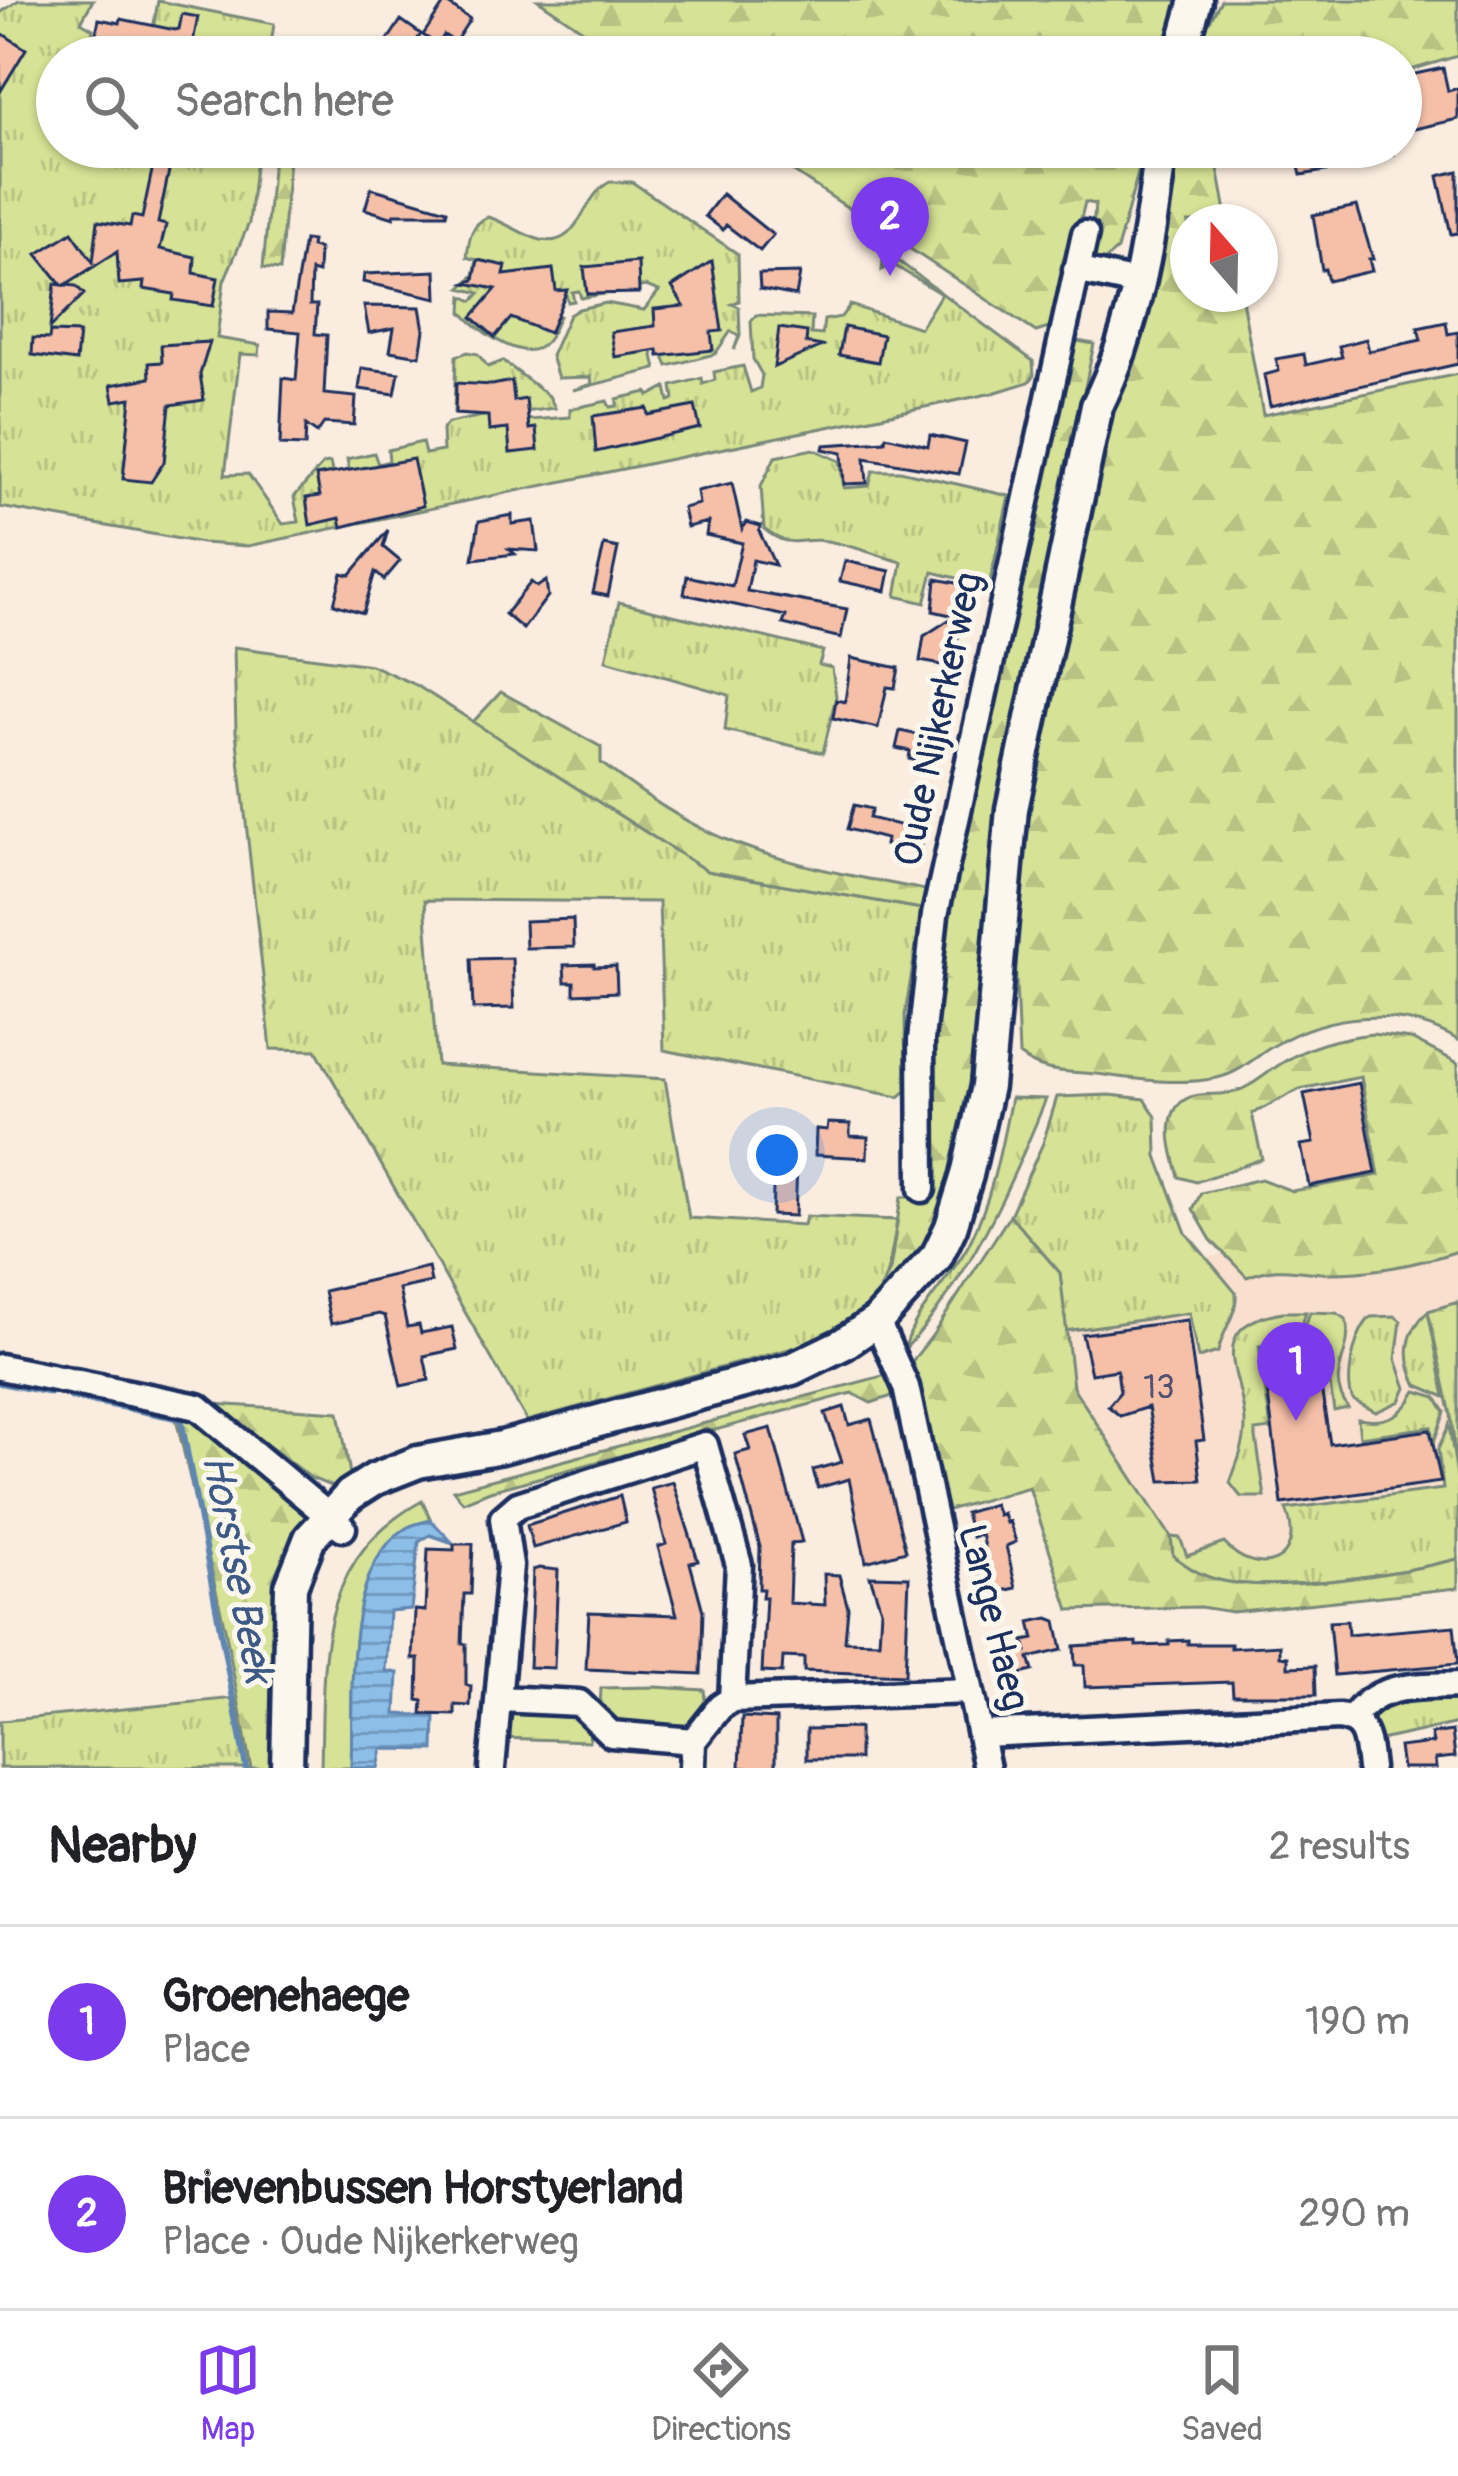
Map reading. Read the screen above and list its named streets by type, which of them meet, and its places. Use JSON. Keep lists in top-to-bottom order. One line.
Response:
{"streets":{"street":["Oude Nijkerkerweg","Lange Haeg"]},"water":["Horstse Beek"],"house_numbers":["13"],"north":"top","page":{"search":"Search here","pins":["2","1"],"heading":["Nearby","2 results"],"list":[{"mark":"1","name":"Groenehaege","note":"Place","value":"190 m"},{"mark":"2","name":"Brievenbussen Horstyerland","note":"Place · Oude Nijkerkerweg","value":"290 m"}],"nav":["Map","Directions","Saved"]}}
